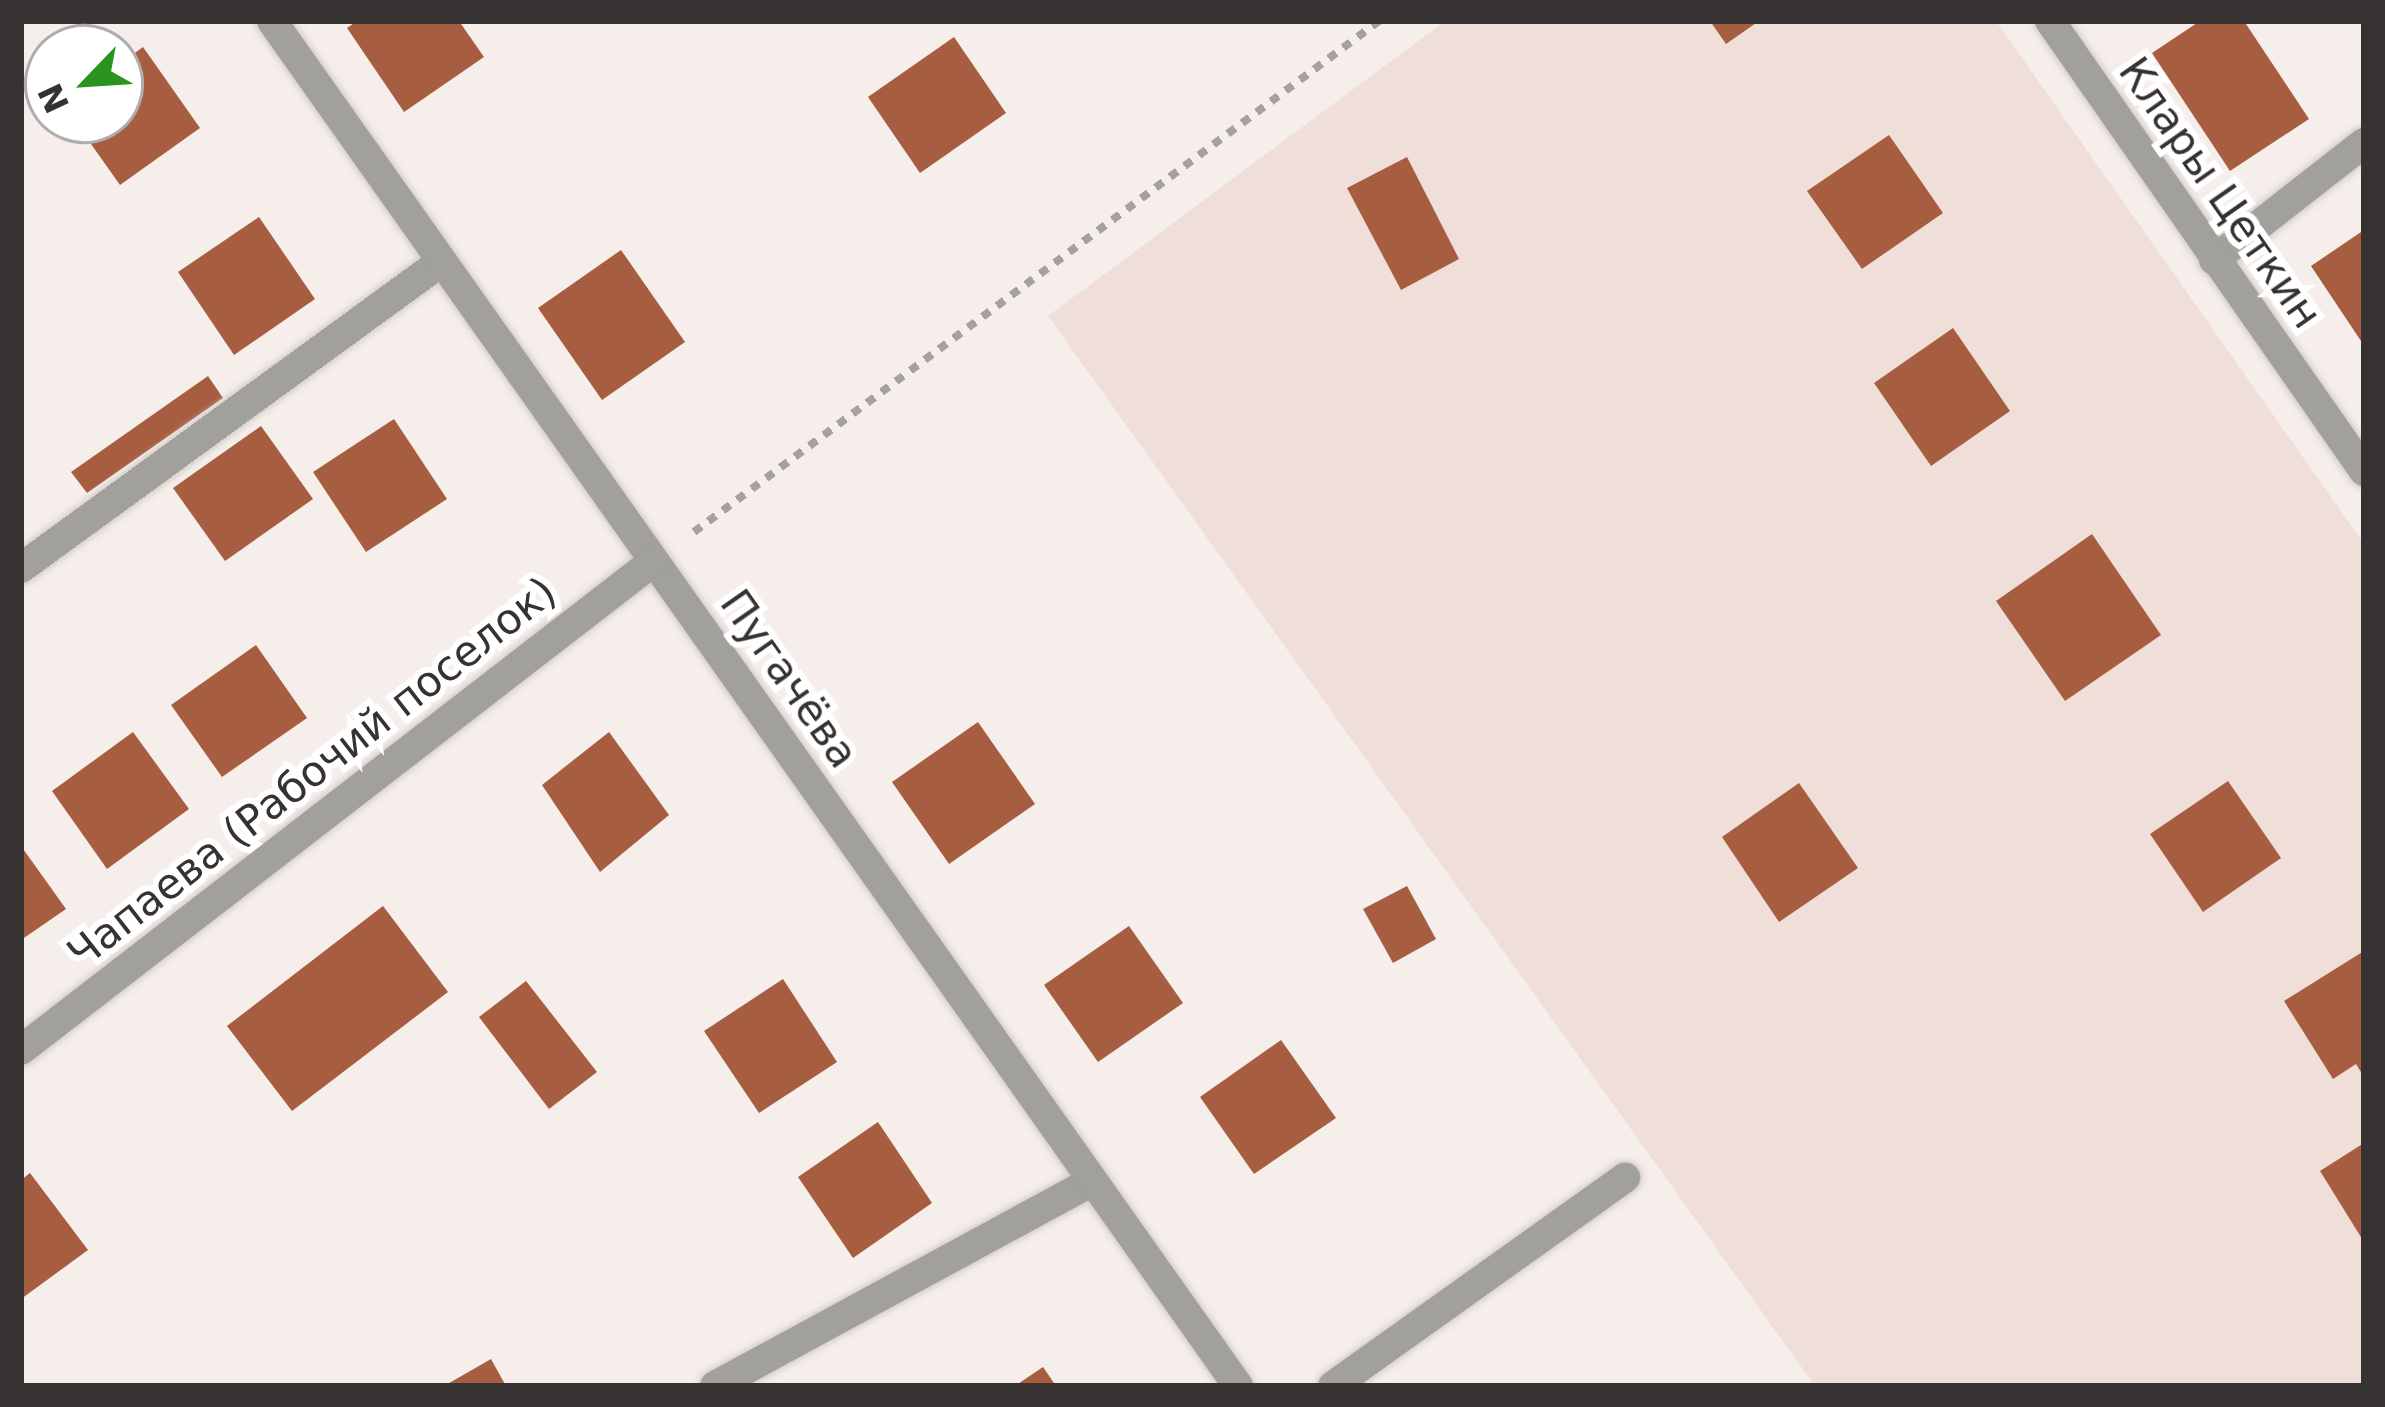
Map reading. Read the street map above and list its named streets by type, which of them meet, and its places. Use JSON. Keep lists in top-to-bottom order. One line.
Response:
{"streets":{"street":["Клары Цеткин","Пугачёва","Чапаева (Рабочий поселок)"]},"crossings":[["Пугачёва","Чапаева (Рабочий поселок)"]],"north":"bottom left"}
